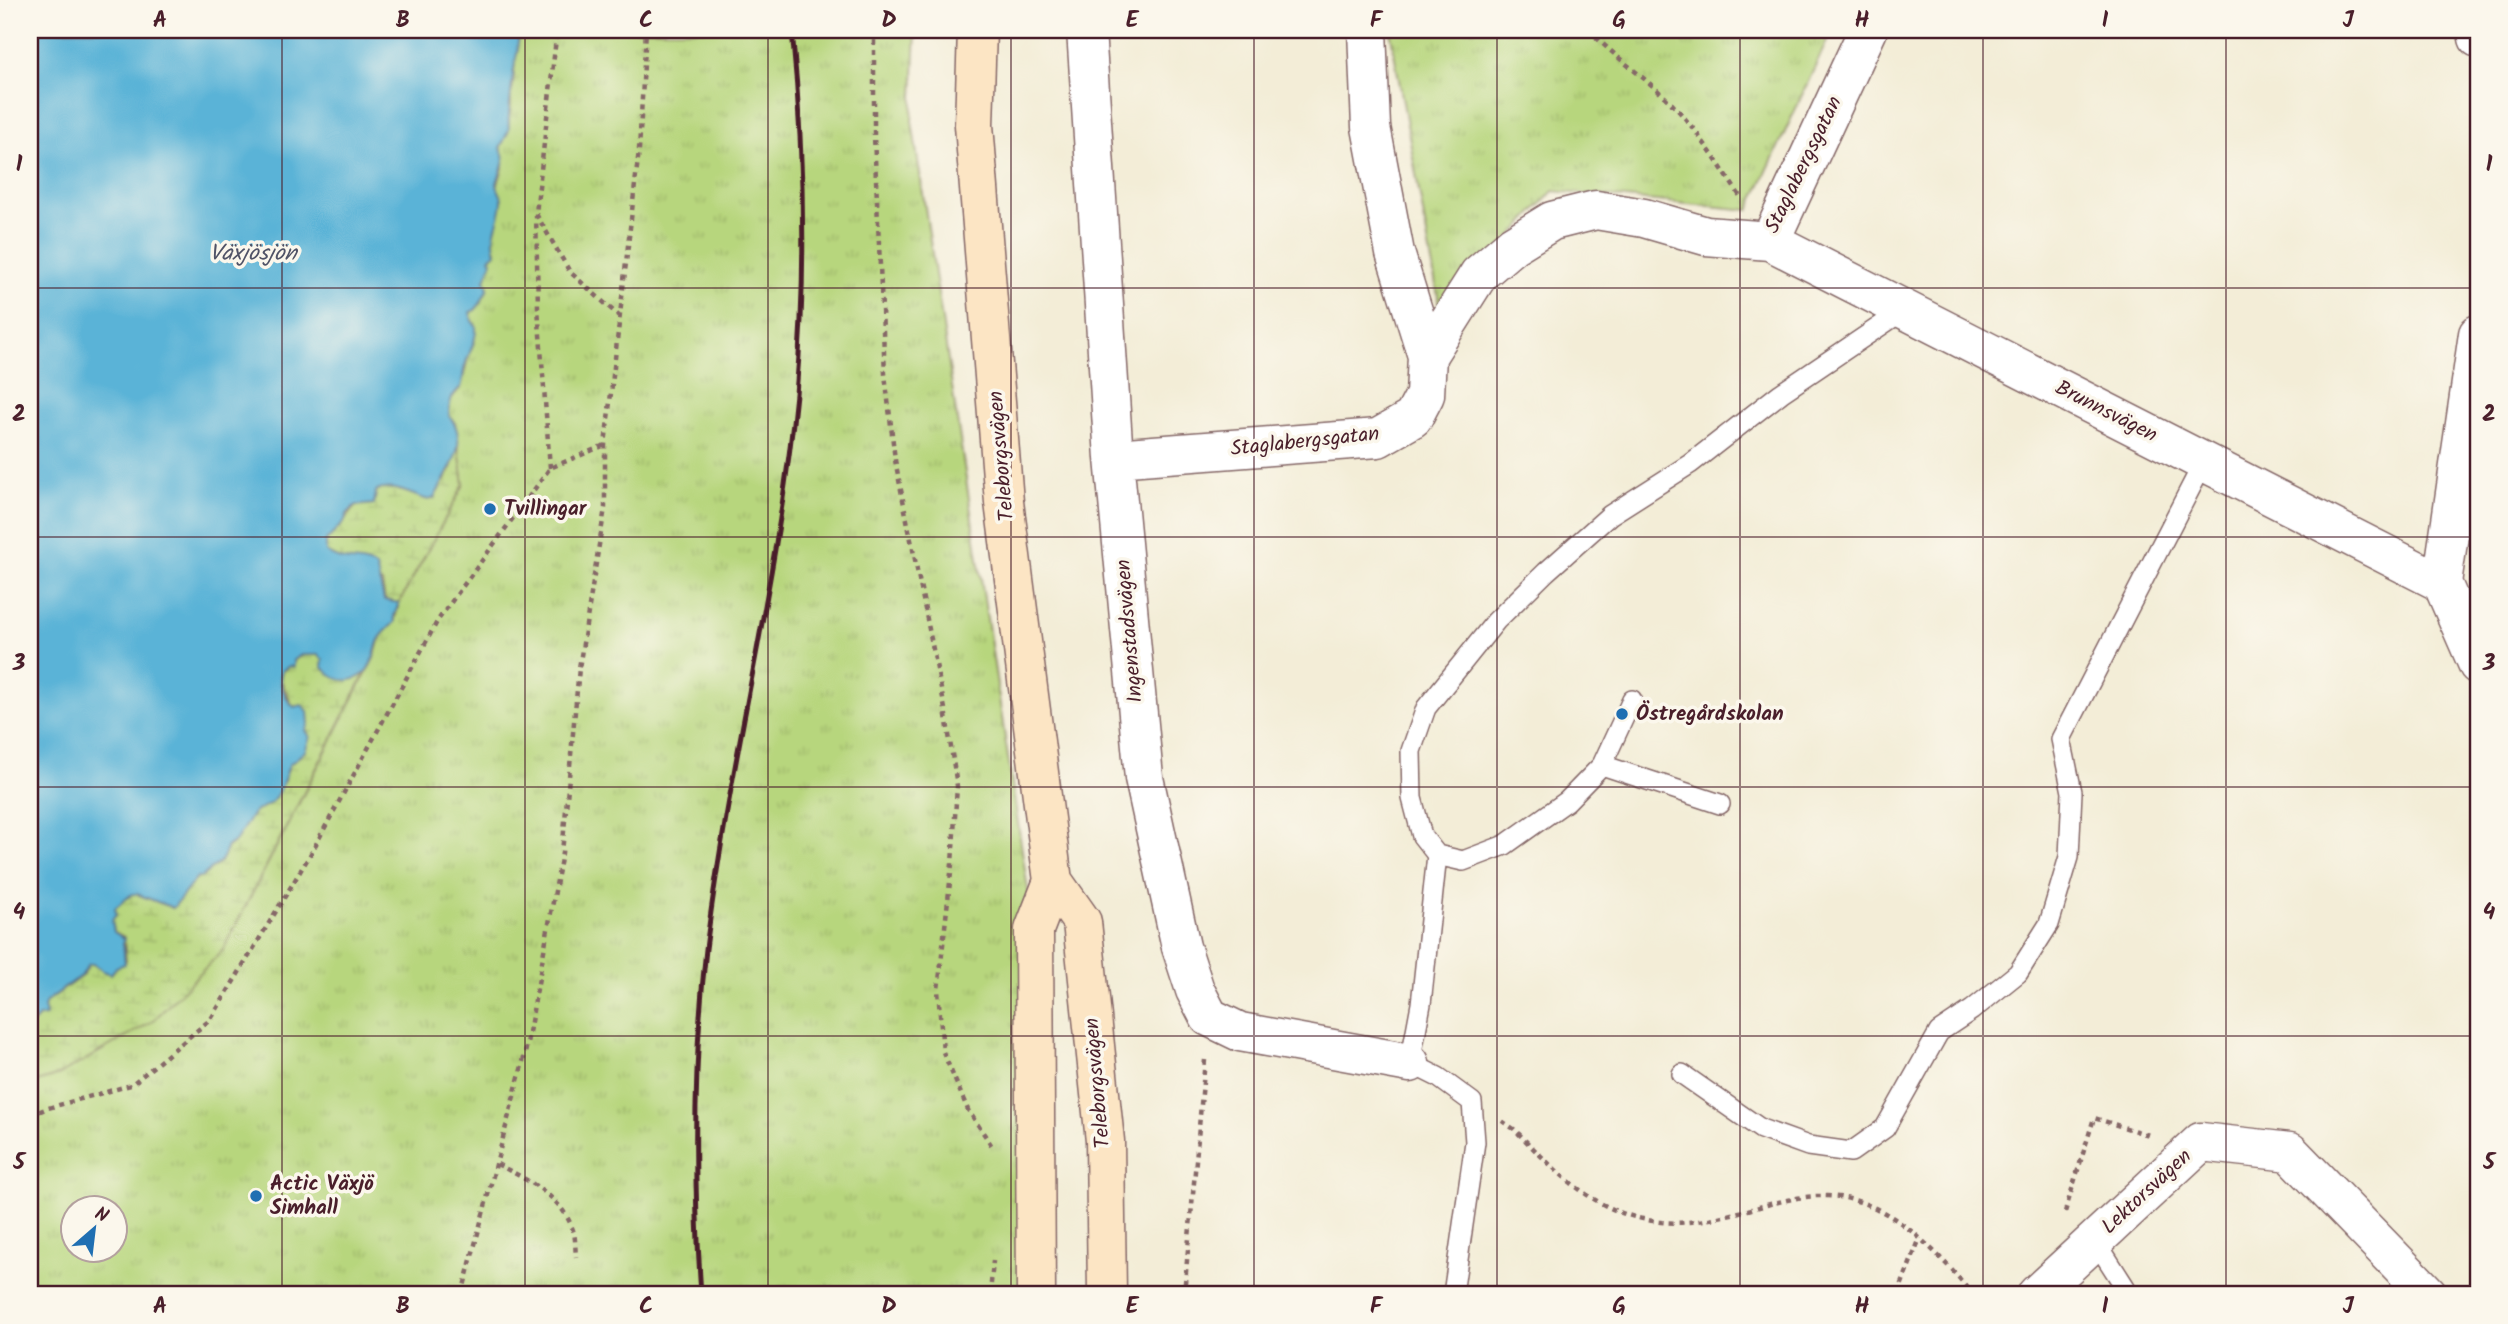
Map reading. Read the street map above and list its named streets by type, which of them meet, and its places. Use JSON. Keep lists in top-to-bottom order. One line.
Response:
{"streets":{"main road":["Teleborgsvägen"],"street":["Staglabergsgatan","Brunnsvägen","Ingenstadsvägen","Lektorsvägen"]},"crossings":[["Staglabergsgatan","Brunnsvägen"],["Staglabergsgatan","Ingenstadsvägen"]],"water":["Växjösjön"],"places":["Tvillingar","Östregårdskolan","Actic Växjö Simhall"],"north":"top right","grid":{"columns":["A","B","C","D","E","F","G","H","I","J"],"rows":["1","2","3","4","5"]}}
